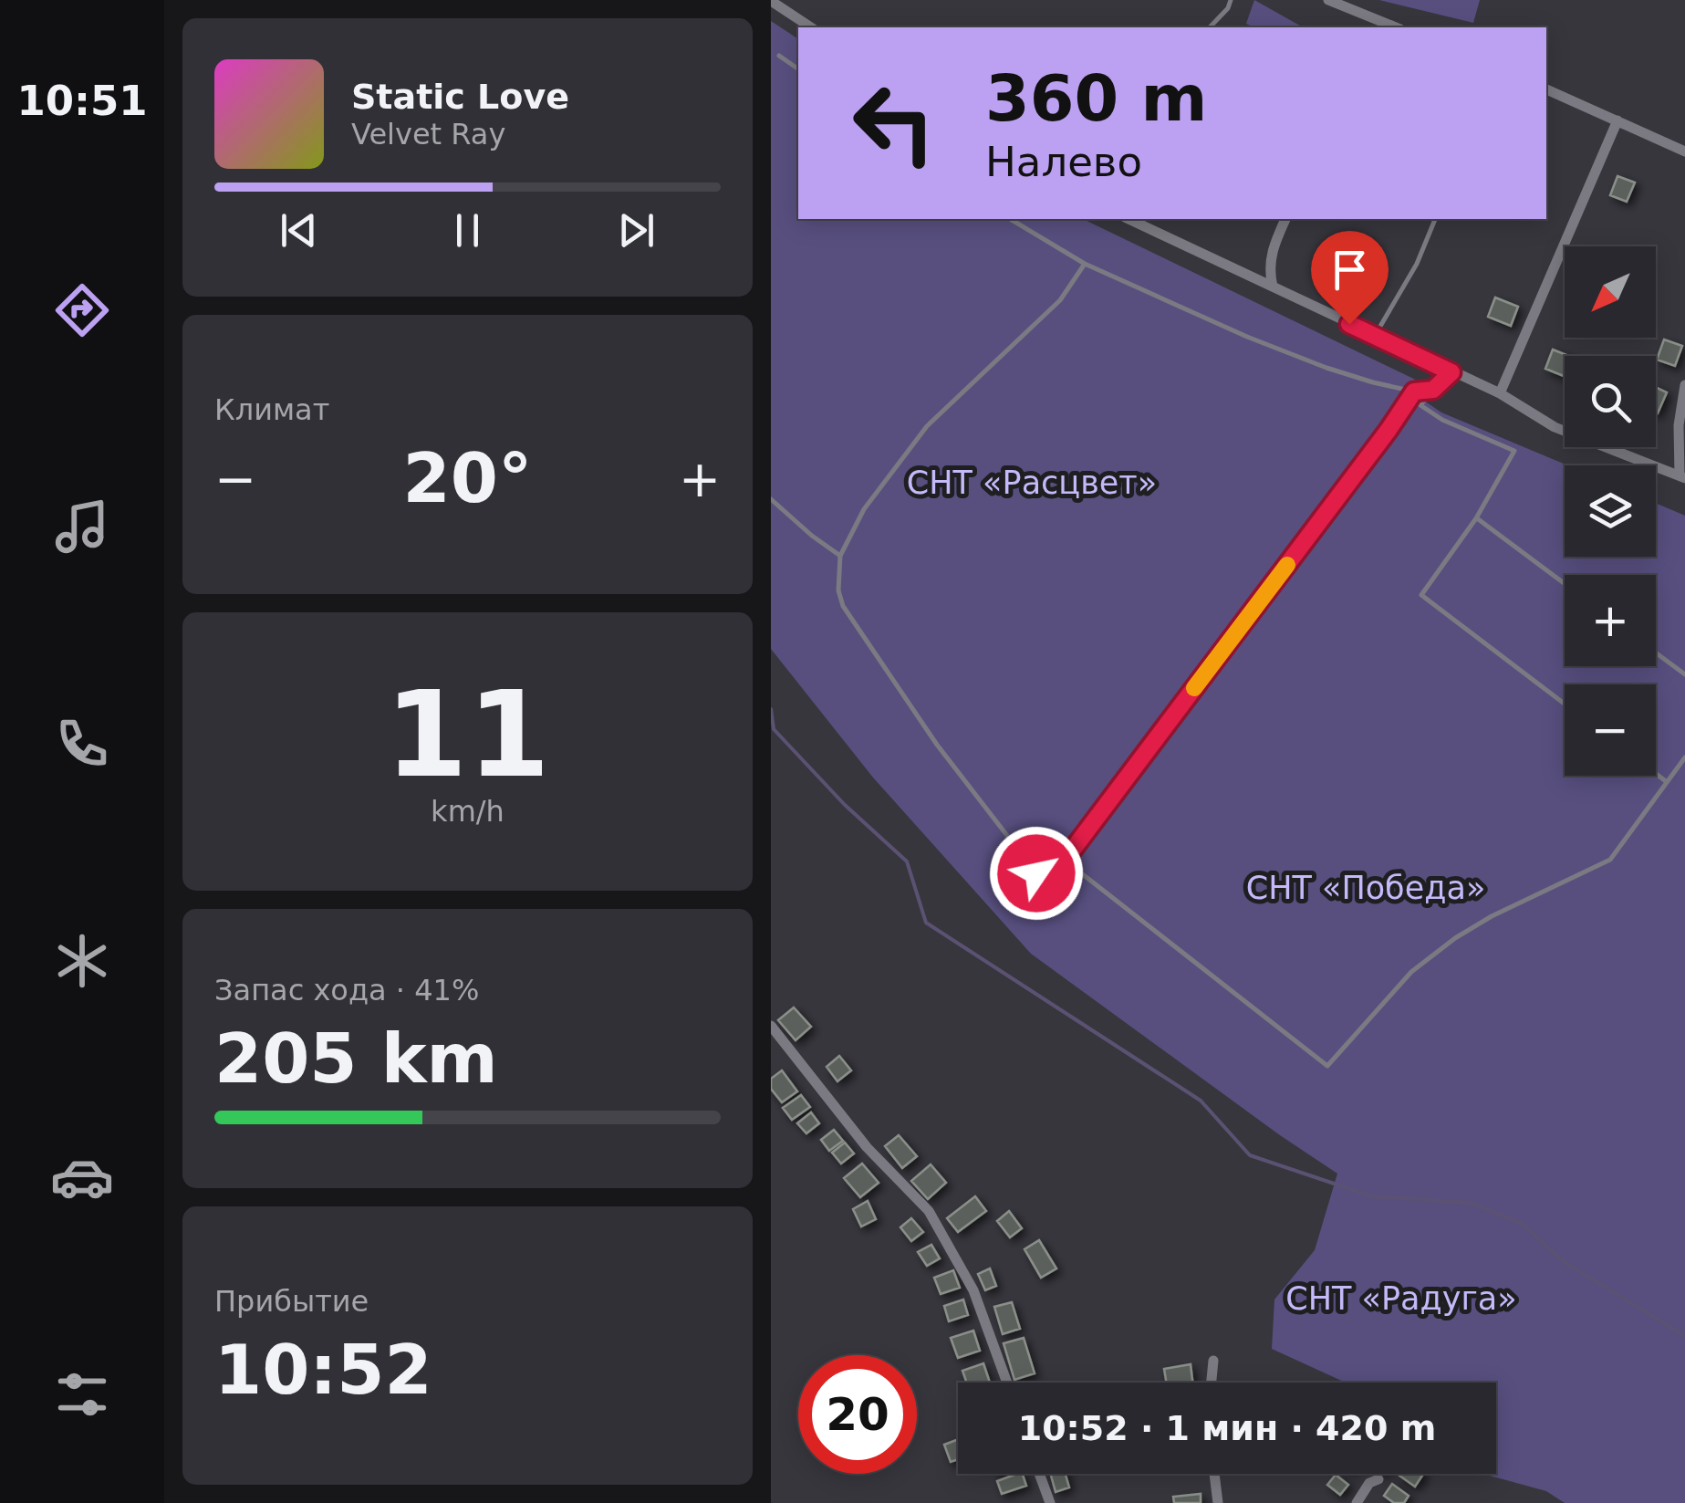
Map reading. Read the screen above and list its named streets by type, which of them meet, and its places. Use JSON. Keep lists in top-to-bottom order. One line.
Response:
{"parks":["СНТ «Расцвет»","СНТ «Победа»","СНТ «Радуга»"],"north":"bottom left","page":{"tabs":"10:51","turn":["360 m","Налево"],"song":["Static Love","Velvet Ray"],"map_buttons":["+","−"],"tile":["Климат",["11","km/h"],["Запас хода · 41%","205 km"],["Прибытие","10:52"]],"heat":["−","20°","+"],"limit":"20","trip":"10:52 · 1 мин · 420 m"}}
